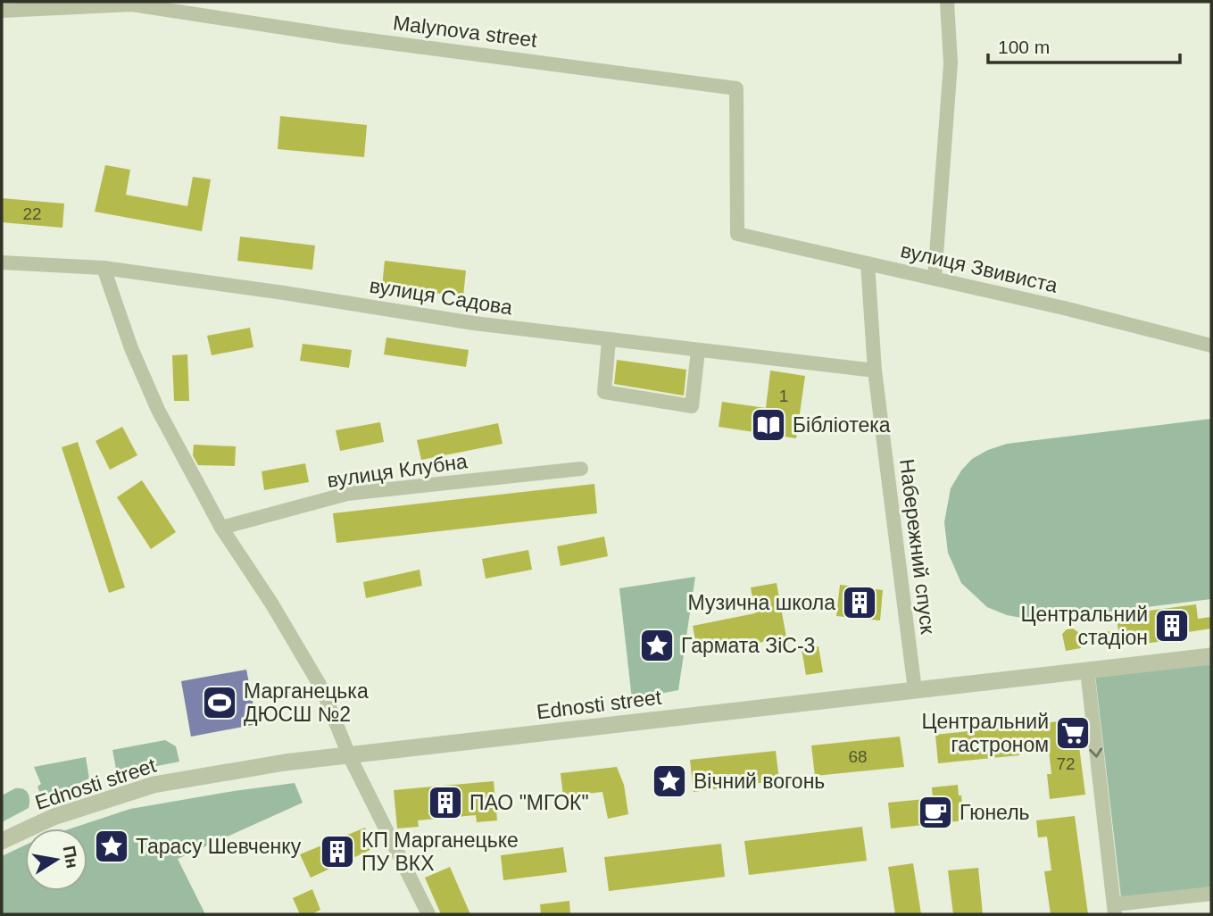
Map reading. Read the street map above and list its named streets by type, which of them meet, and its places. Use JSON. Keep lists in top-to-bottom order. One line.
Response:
{"streets":{"street":["Malynova street","вулиця Звивиста","вулиця Садова","вулиця Клубна","Набережний спуск","Ednosti street"]},"crossings":[["Malynova street","вулиця Звивиста"],["вулиця Звивиста","Набережний спуск"],["вулиця Садова","Набережний спуск"],["Набережний спуск","Ednosti street"]],"places":{"library":["Бібліотека"],"building":["Музична школа","Центральний стадіон","ПАО \"МГОК\"","КП Марганецьке ПУ ВКХ"],"place":["Гармата ЗіС-3","Вічний вогонь","Тарасу Шевченку"],"sports":["Марганецька ДЮСШ №2"],"supermarket":["Центральний гастроном"],"cafe":["Гюнель"]},"house_numbers":["22","1","68","72"],"scale_bar":"100 m","north":"right"}
